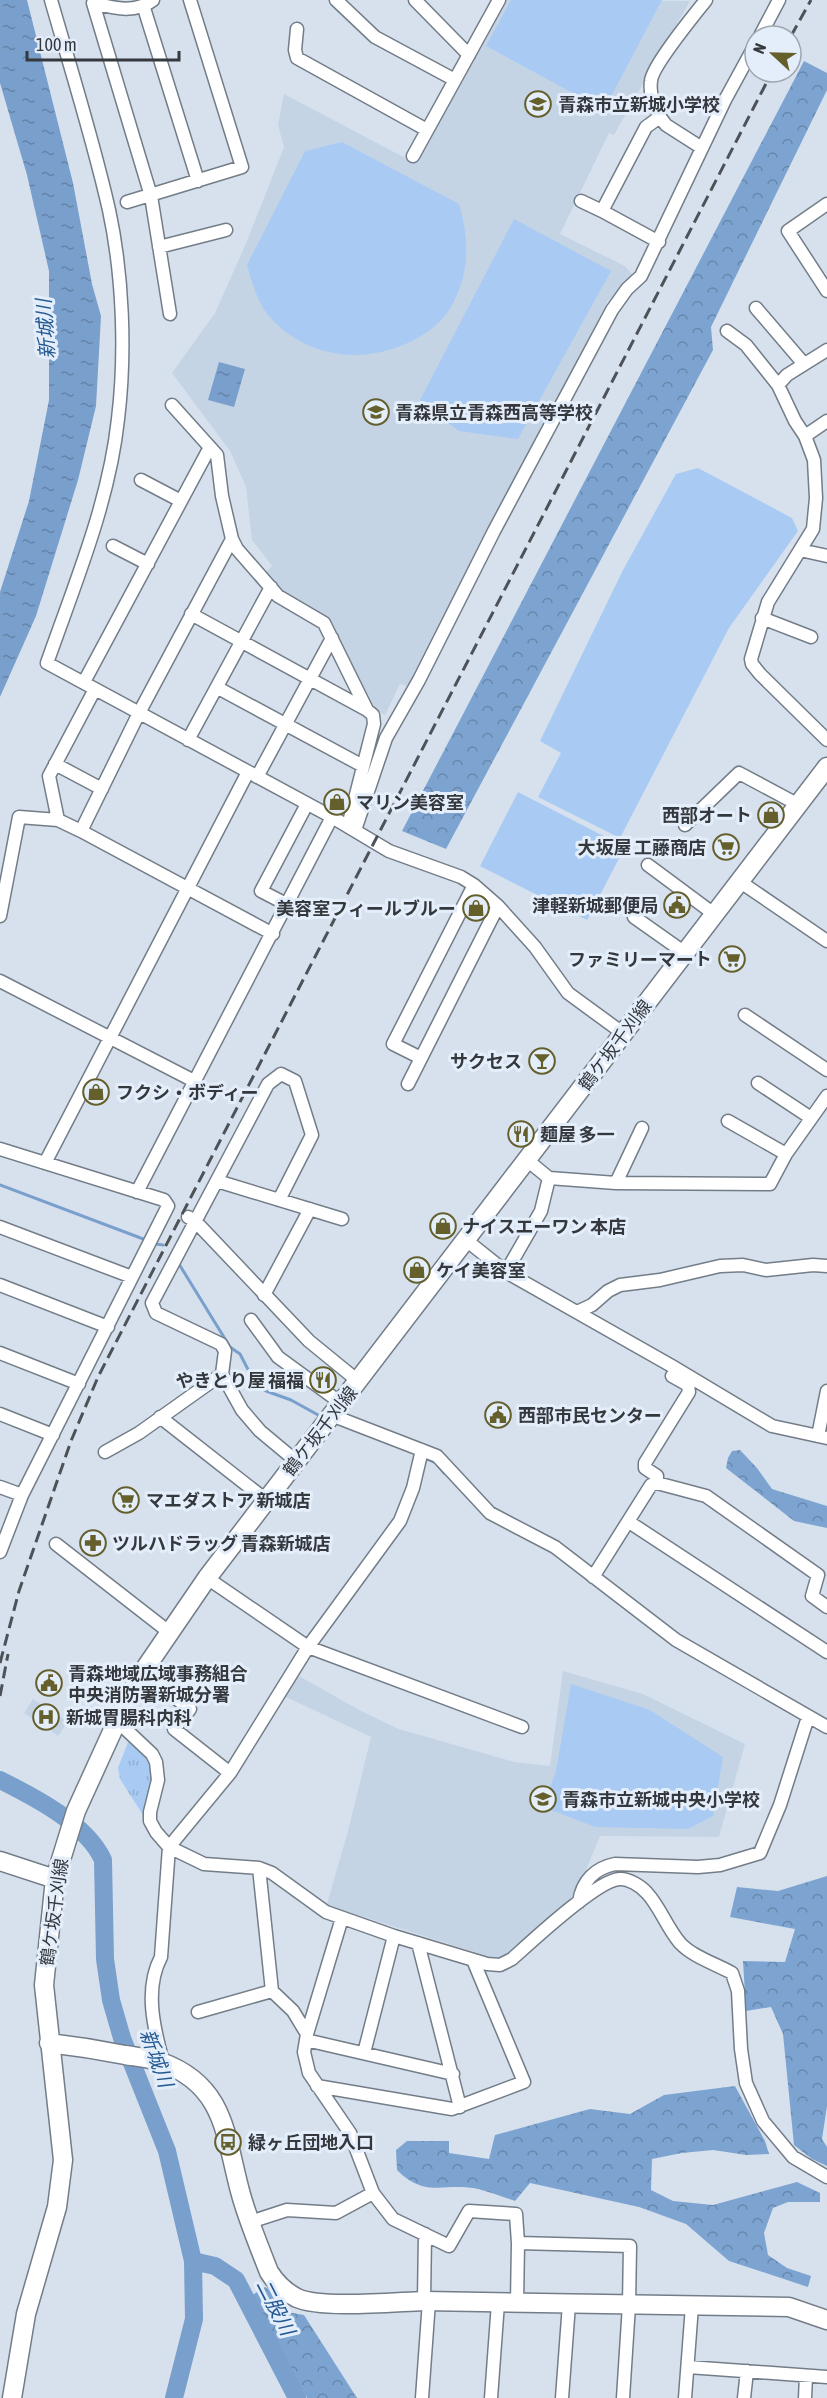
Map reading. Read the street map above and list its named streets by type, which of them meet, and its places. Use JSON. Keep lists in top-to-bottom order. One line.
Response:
{"streets":{"main road":["鶴ケ坂千刈線"]},"water":["新城川","二股川"],"places":{"school or university":["青森市立新城小学校","青森県立青森西高等学校","青森市立新城中央小学校"],"shop":["マリン美容室","西部オート","美容室フィールブルー","フクシ・ボディー","ナイスエーワン 本店","ケイ美容室"],"supermarket":["大坂屋 工藤商店","ファミリーマート","マエダストア 新城店"],"public building":["津軽新城郵便局","西部市民センター","青森地域広域事務組合 中央消防署新城分署"],"bar":["サクセス"],"restaurant":["麺屋 多一","やきとり屋 福福"],"pharmacy":["ツルハドラッグ 青森新城店"],"hospital":["新城胃腸科内科"],"bus stop":["緑ヶ丘団地入口"]},"scale_bar":"100 m","north":"left"}
